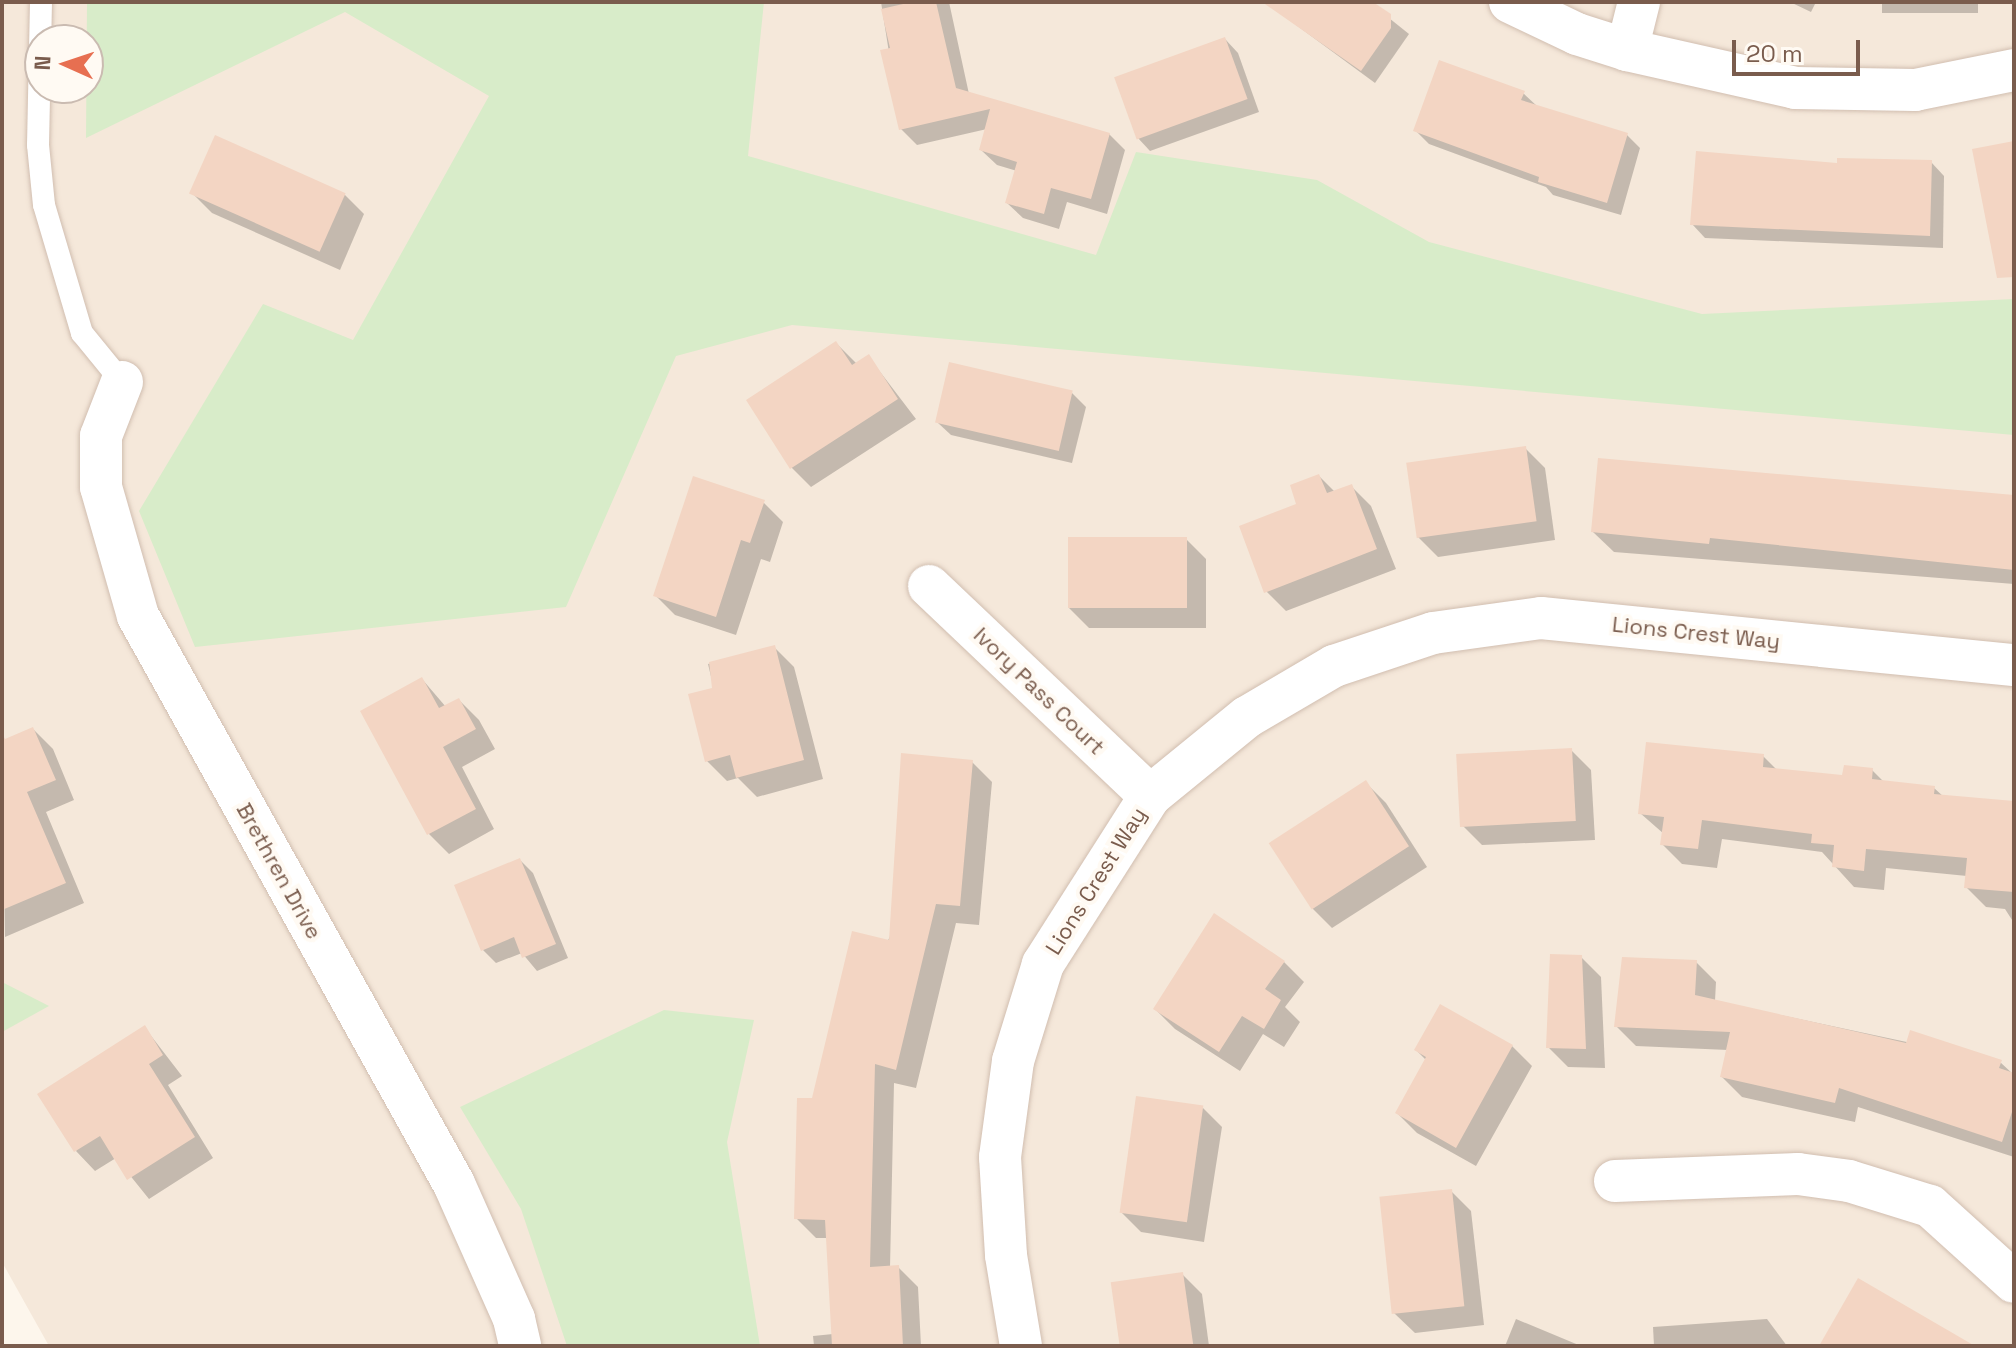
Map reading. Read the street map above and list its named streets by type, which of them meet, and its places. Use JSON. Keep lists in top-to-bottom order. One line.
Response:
{"streets":{"street":["Lions Crest Way","Ivory Pass Court","Brethren Drive"]},"crossings":[["Lions Crest Way","Ivory Pass Court"]],"scale_bar":"20 m","north":"left"}
